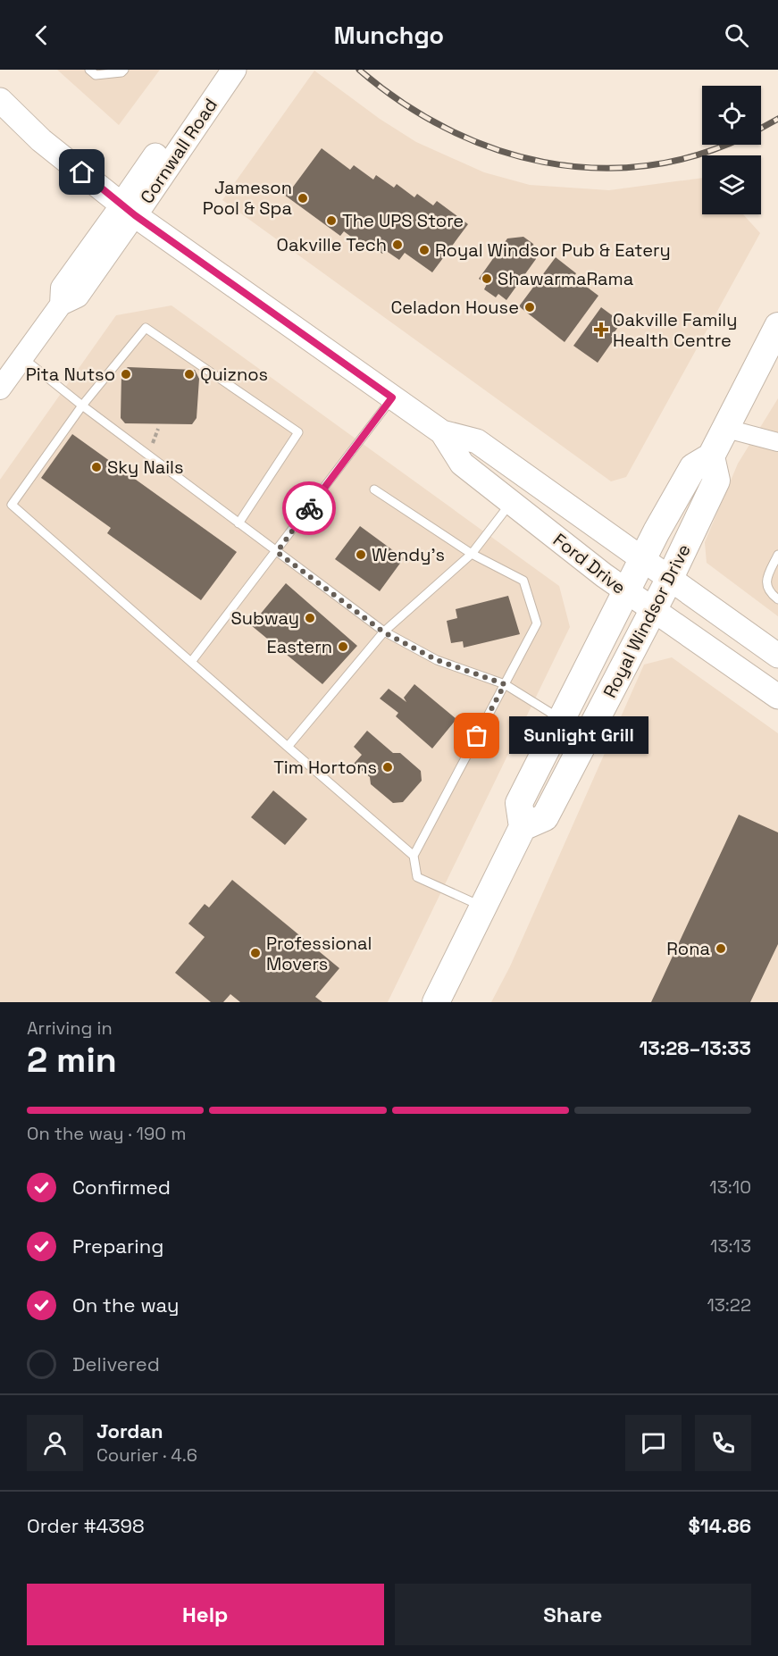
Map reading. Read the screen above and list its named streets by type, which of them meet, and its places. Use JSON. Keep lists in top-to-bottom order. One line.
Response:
{"streets":{"main road":["Cornwall Road","Ford Drive","Royal Windsor Drive"]},"crossings":[["Cornwall Road","Ford Drive"],["Ford Drive","Royal Windsor Drive"]],"places":{"other":["Jameson Pool & Spa","The UPS Store","Oakville Tech","Royal Windsor Pub & Eatery","ShawarmaRama","Celadon House","Pita Nutso","Quiznos","Sky Nails","Wendy's","Subway","Eastern","Sunlight Grill","Tim Hortons","Rona","Professional Movers"],"health":["Oakville Family Health Centre"]},"page":{"header":"Munchgo","bubble":"Sunlight Grill","heading":["2 min","Arriving in","13:28–13:33"],"panel":["Jordan","Courier · 4.6","Order #4398","$14.86"],"bar":"On the way · 190 m","list":[["Confirmed","13:10"],["Preparing","13:13"],["On the way","13:22"],"Delivered"],"buttons":["Help","Share"]}}
